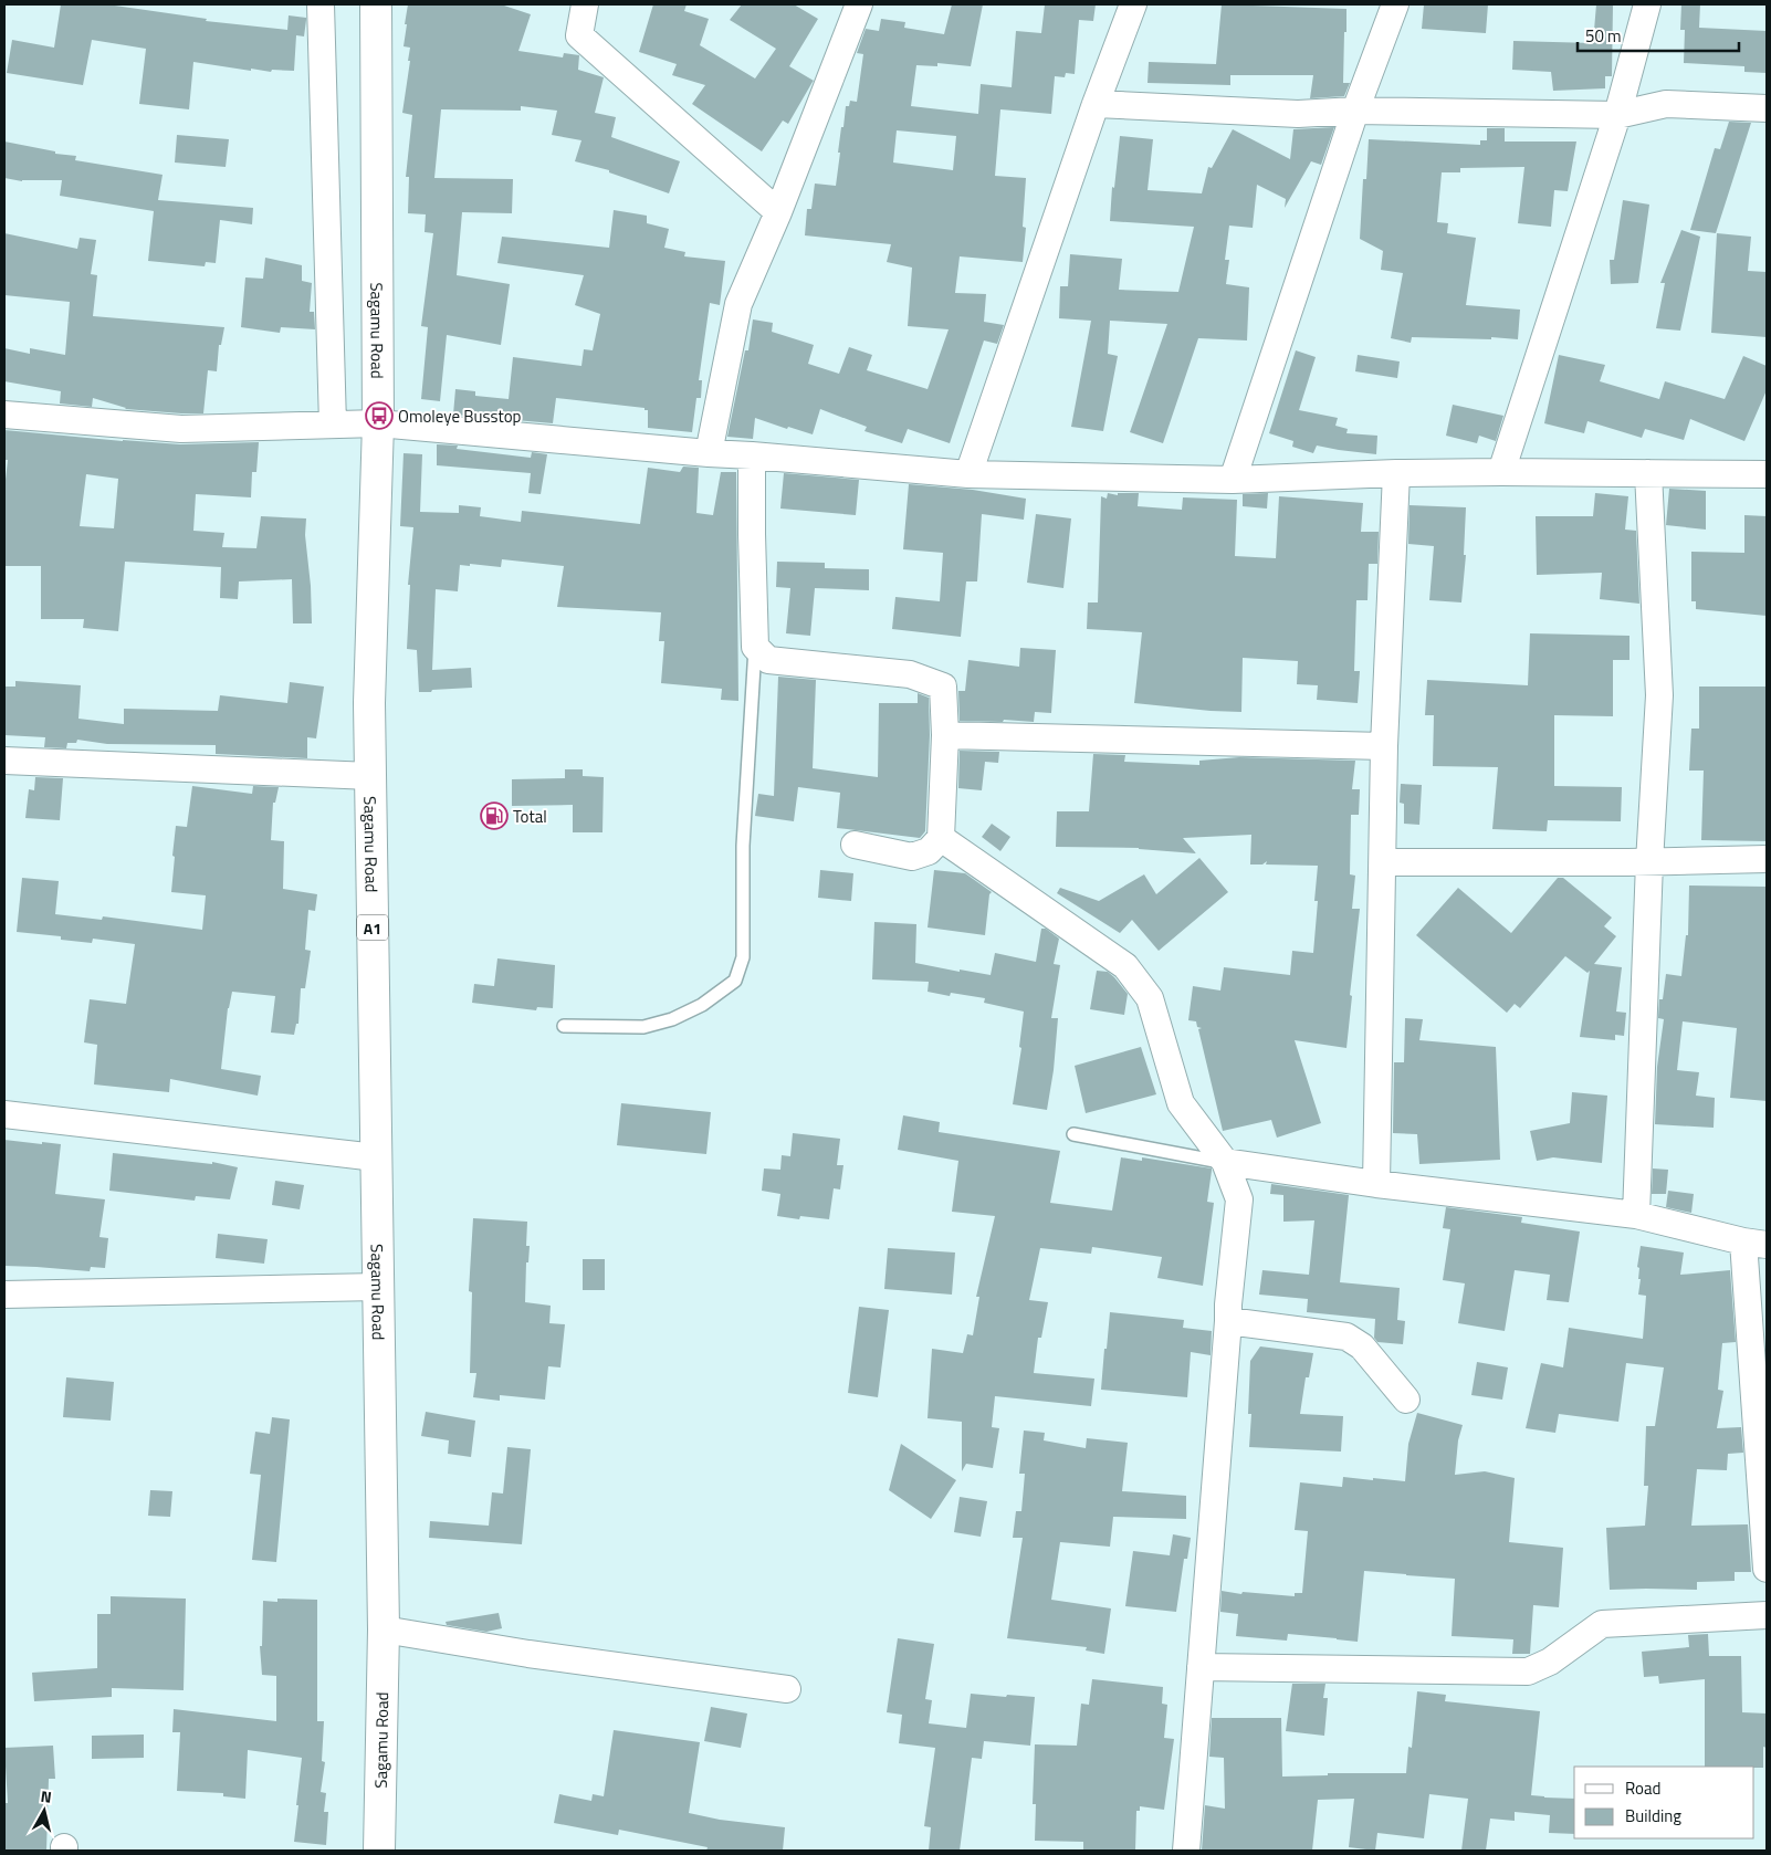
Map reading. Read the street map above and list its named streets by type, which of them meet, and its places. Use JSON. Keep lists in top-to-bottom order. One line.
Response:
{"streets":{"highway":["Sagamu Road","A1"]},"places":{"bus stop":["Omoleye Busstop"],"fuel station":["Total"]},"legend":["Road","Building"],"scale_bar":"50 m","north":"top"}
